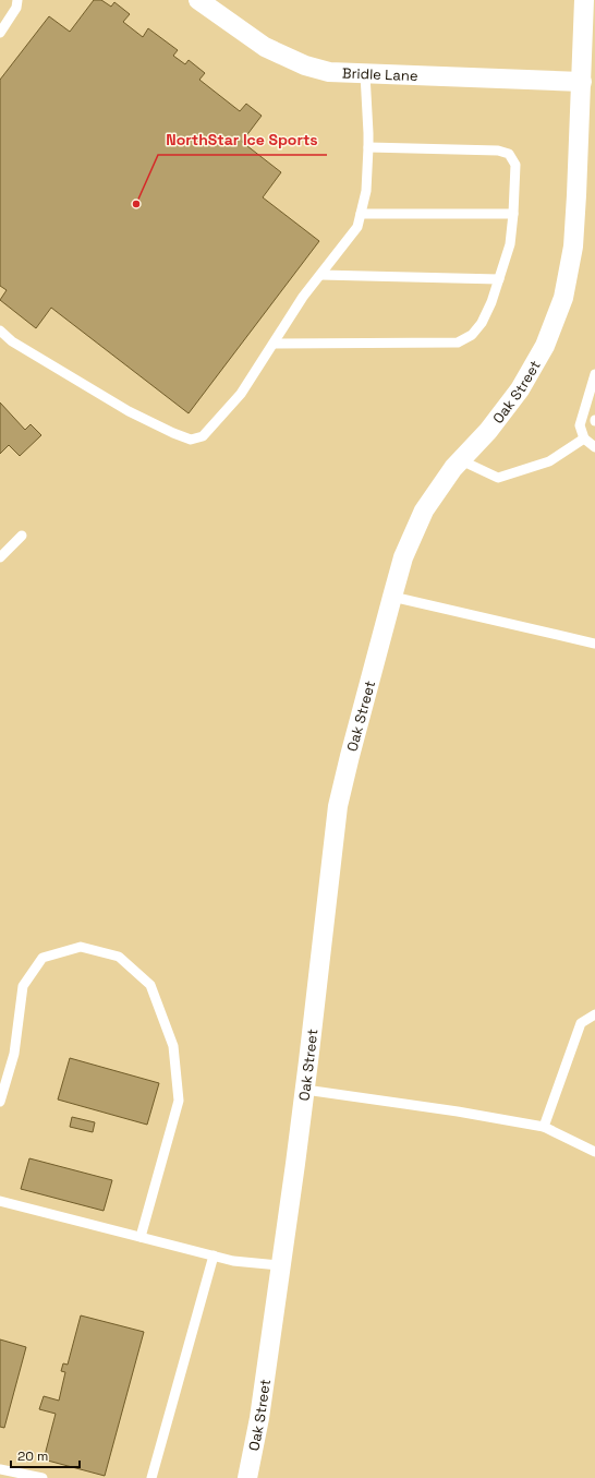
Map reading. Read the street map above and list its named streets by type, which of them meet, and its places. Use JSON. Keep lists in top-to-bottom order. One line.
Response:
{"streets":{"street":["Bridle Lane","Oak Street"]},"crossings":[["Bridle Lane","Oak Street"]],"places":["NorthStar Ice Sports"],"scale_bar":"20 m"}
